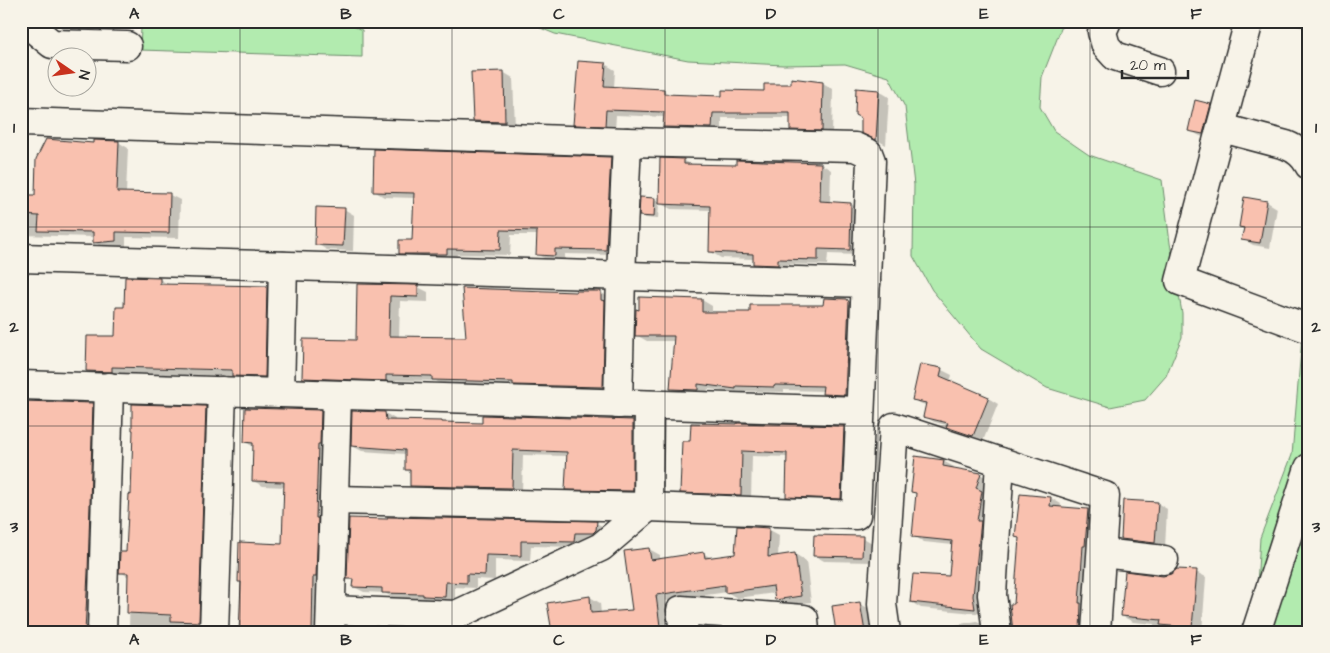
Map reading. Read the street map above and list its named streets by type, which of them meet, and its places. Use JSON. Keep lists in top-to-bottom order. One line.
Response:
{"scale_bar":"20 m","north":"right","grid":{"columns":["A","B","C","D","E","F"],"rows":["1","2","3"]}}
